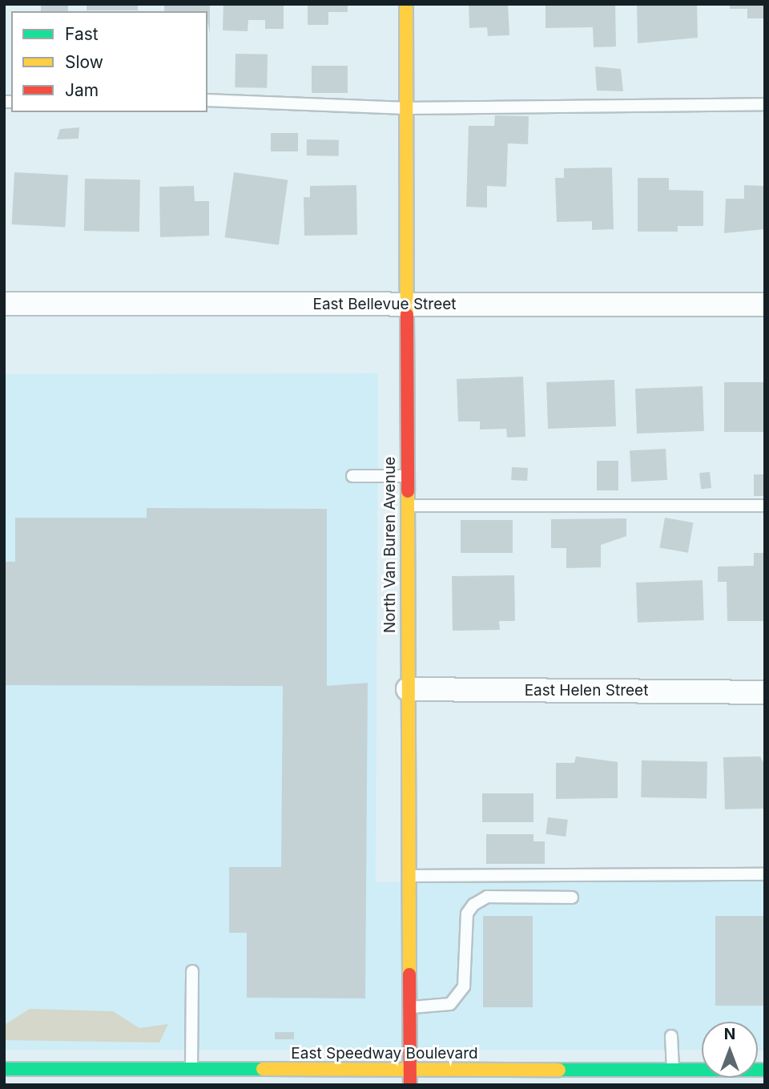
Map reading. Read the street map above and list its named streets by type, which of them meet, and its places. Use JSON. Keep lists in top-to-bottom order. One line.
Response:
{"streets":{"street":["East Bellevue Street","North Van Buren Avenue","East Helen Street","East Speedway Boulevard"]},"crossings":[["East Bellevue Street","North Van Buren Avenue"],["North Van Buren Avenue","East Helen Street"],["North Van Buren Avenue","East Speedway Boulevard"]],"legend":["Fast","Slow","Jam"],"north":"top"}
